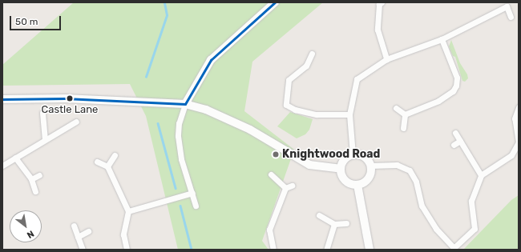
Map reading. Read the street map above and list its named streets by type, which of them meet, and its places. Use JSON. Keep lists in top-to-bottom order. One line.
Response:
{"places":["Castle Lane","Knightwood Road"],"scale_bar":"50 m","north":"bottom right"}
